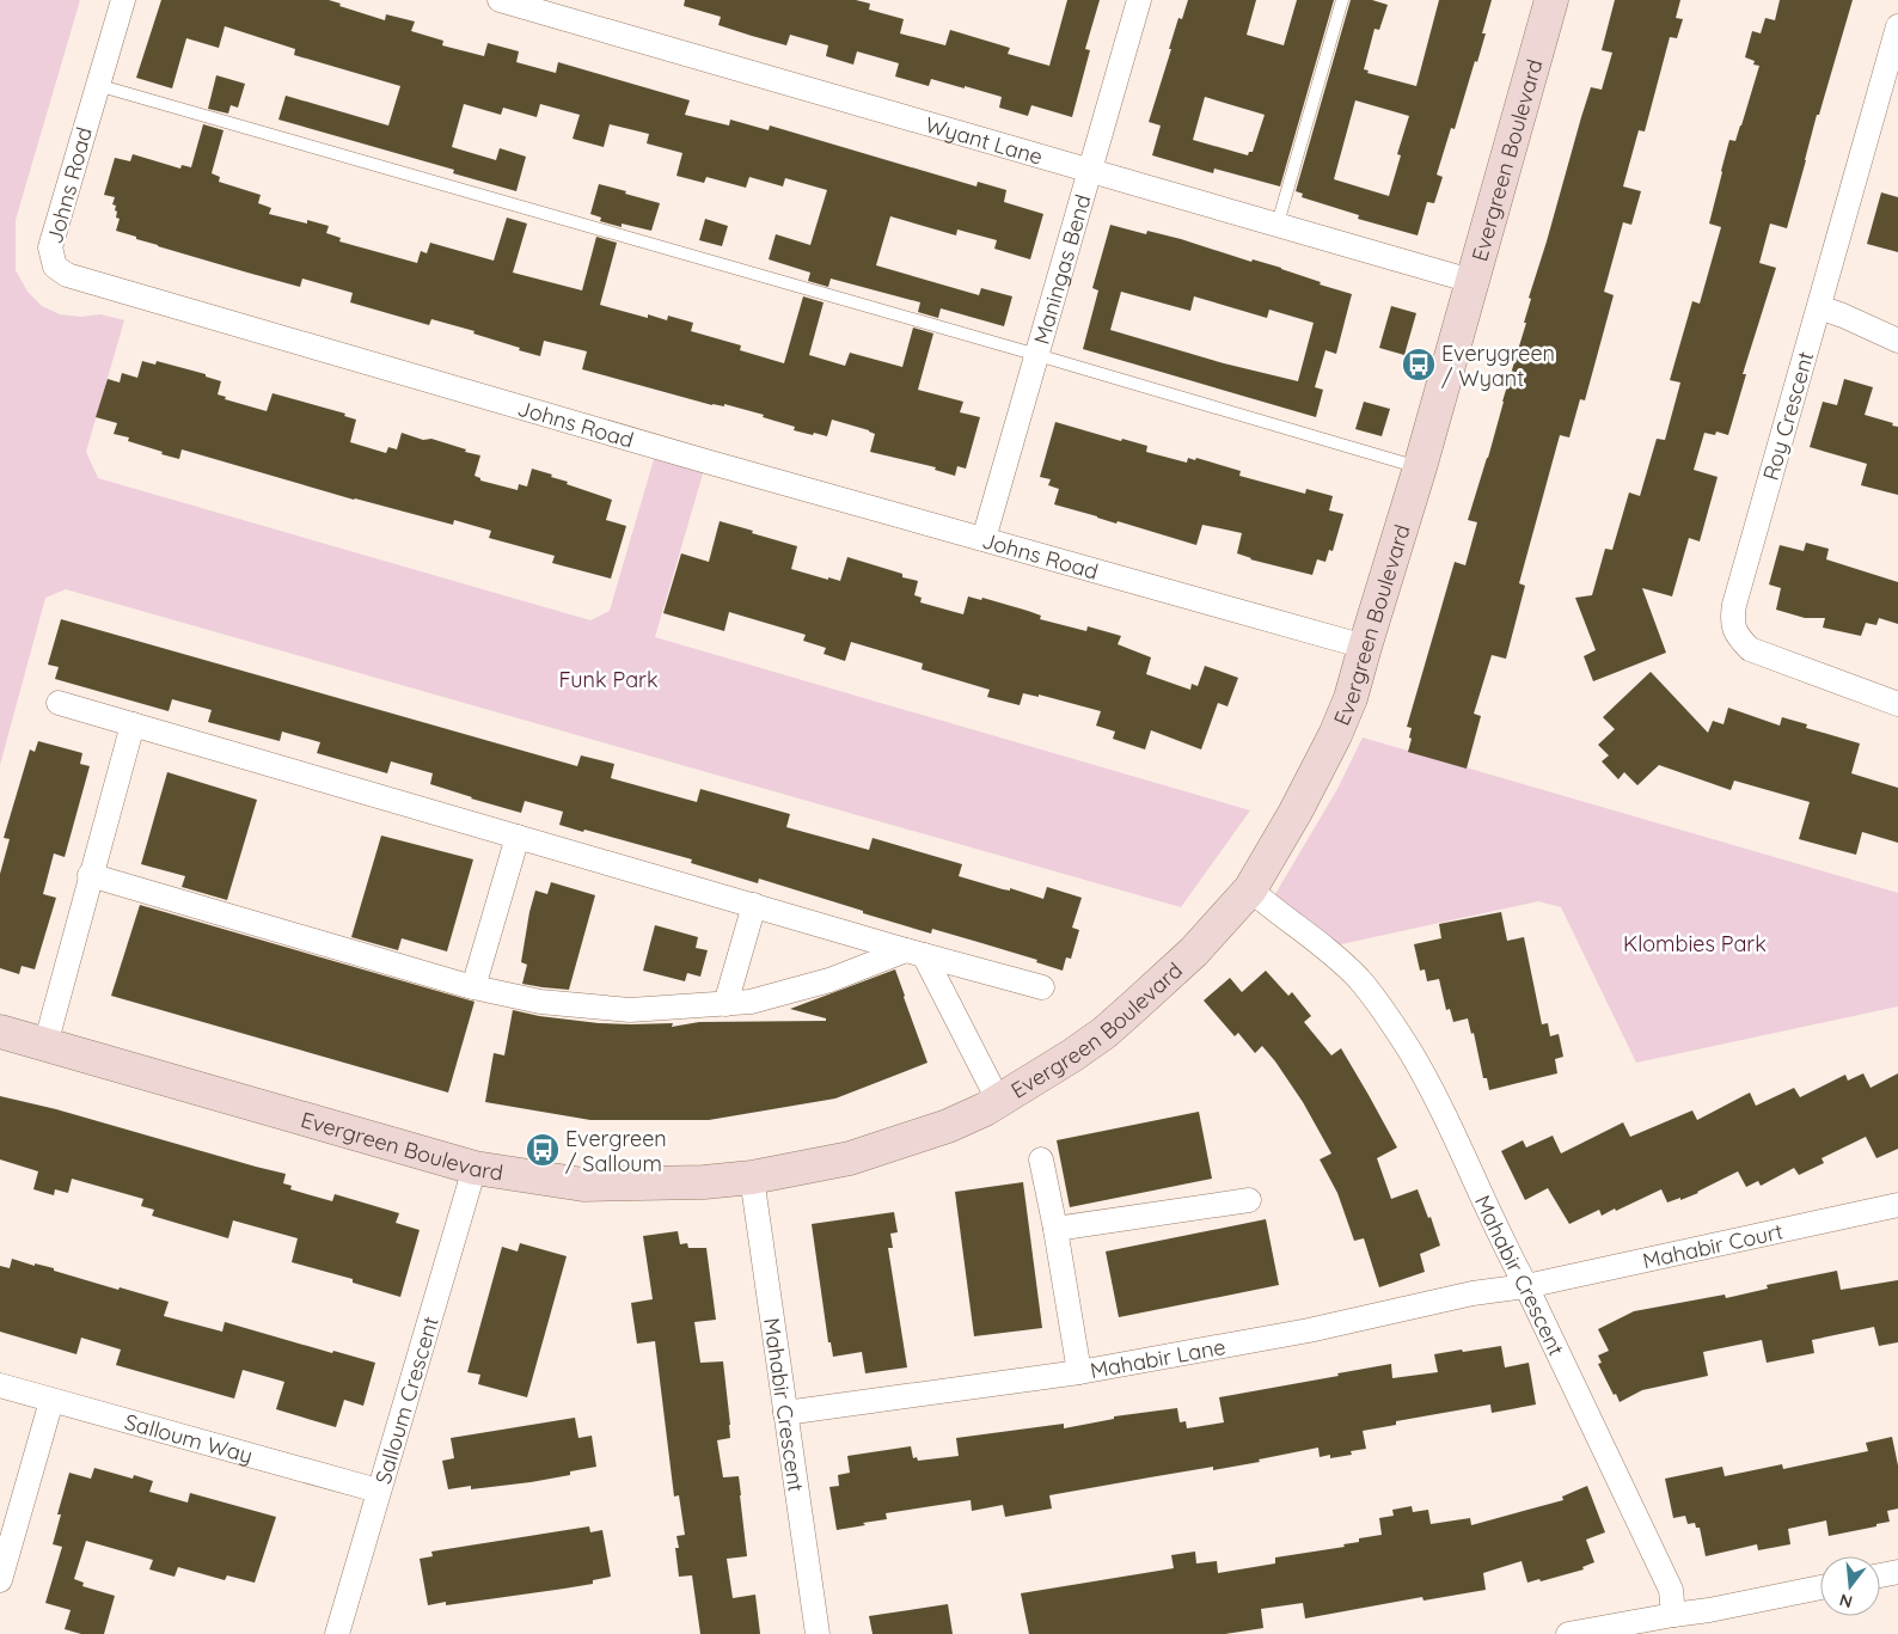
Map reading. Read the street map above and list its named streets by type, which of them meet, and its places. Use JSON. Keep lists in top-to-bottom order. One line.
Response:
{"streets":{"street":["Wyant Lane","Evergreen Boulevard","Johns Road","Maningas Bend","Roy Crescent","Mahabir Court","Mahabir Crescent","Mahabir Lane","Salloum Crescent","Salloum Way"]},"crossings":[["Wyant Lane","Evergreen Boulevard"],["Wyant Lane","Maningas Bend"],["Evergreen Boulevard","Johns Road"],["Evergreen Boulevard","Mahabir Crescent"],["Evergreen Boulevard","Salloum Crescent"],["Johns Road","Maningas Bend"],["Mahabir Court","Mahabir Crescent"],["Mahabir Court","Mahabir Lane"],["Mahabir Crescent","Mahabir Lane"],["Salloum Crescent","Salloum Way"]],"parks":["Funk Park","Klombies Park"],"places":{"bus stop":["Everygreen / Wyant","Evergreen / Salloum"]},"north":"bottom"}
